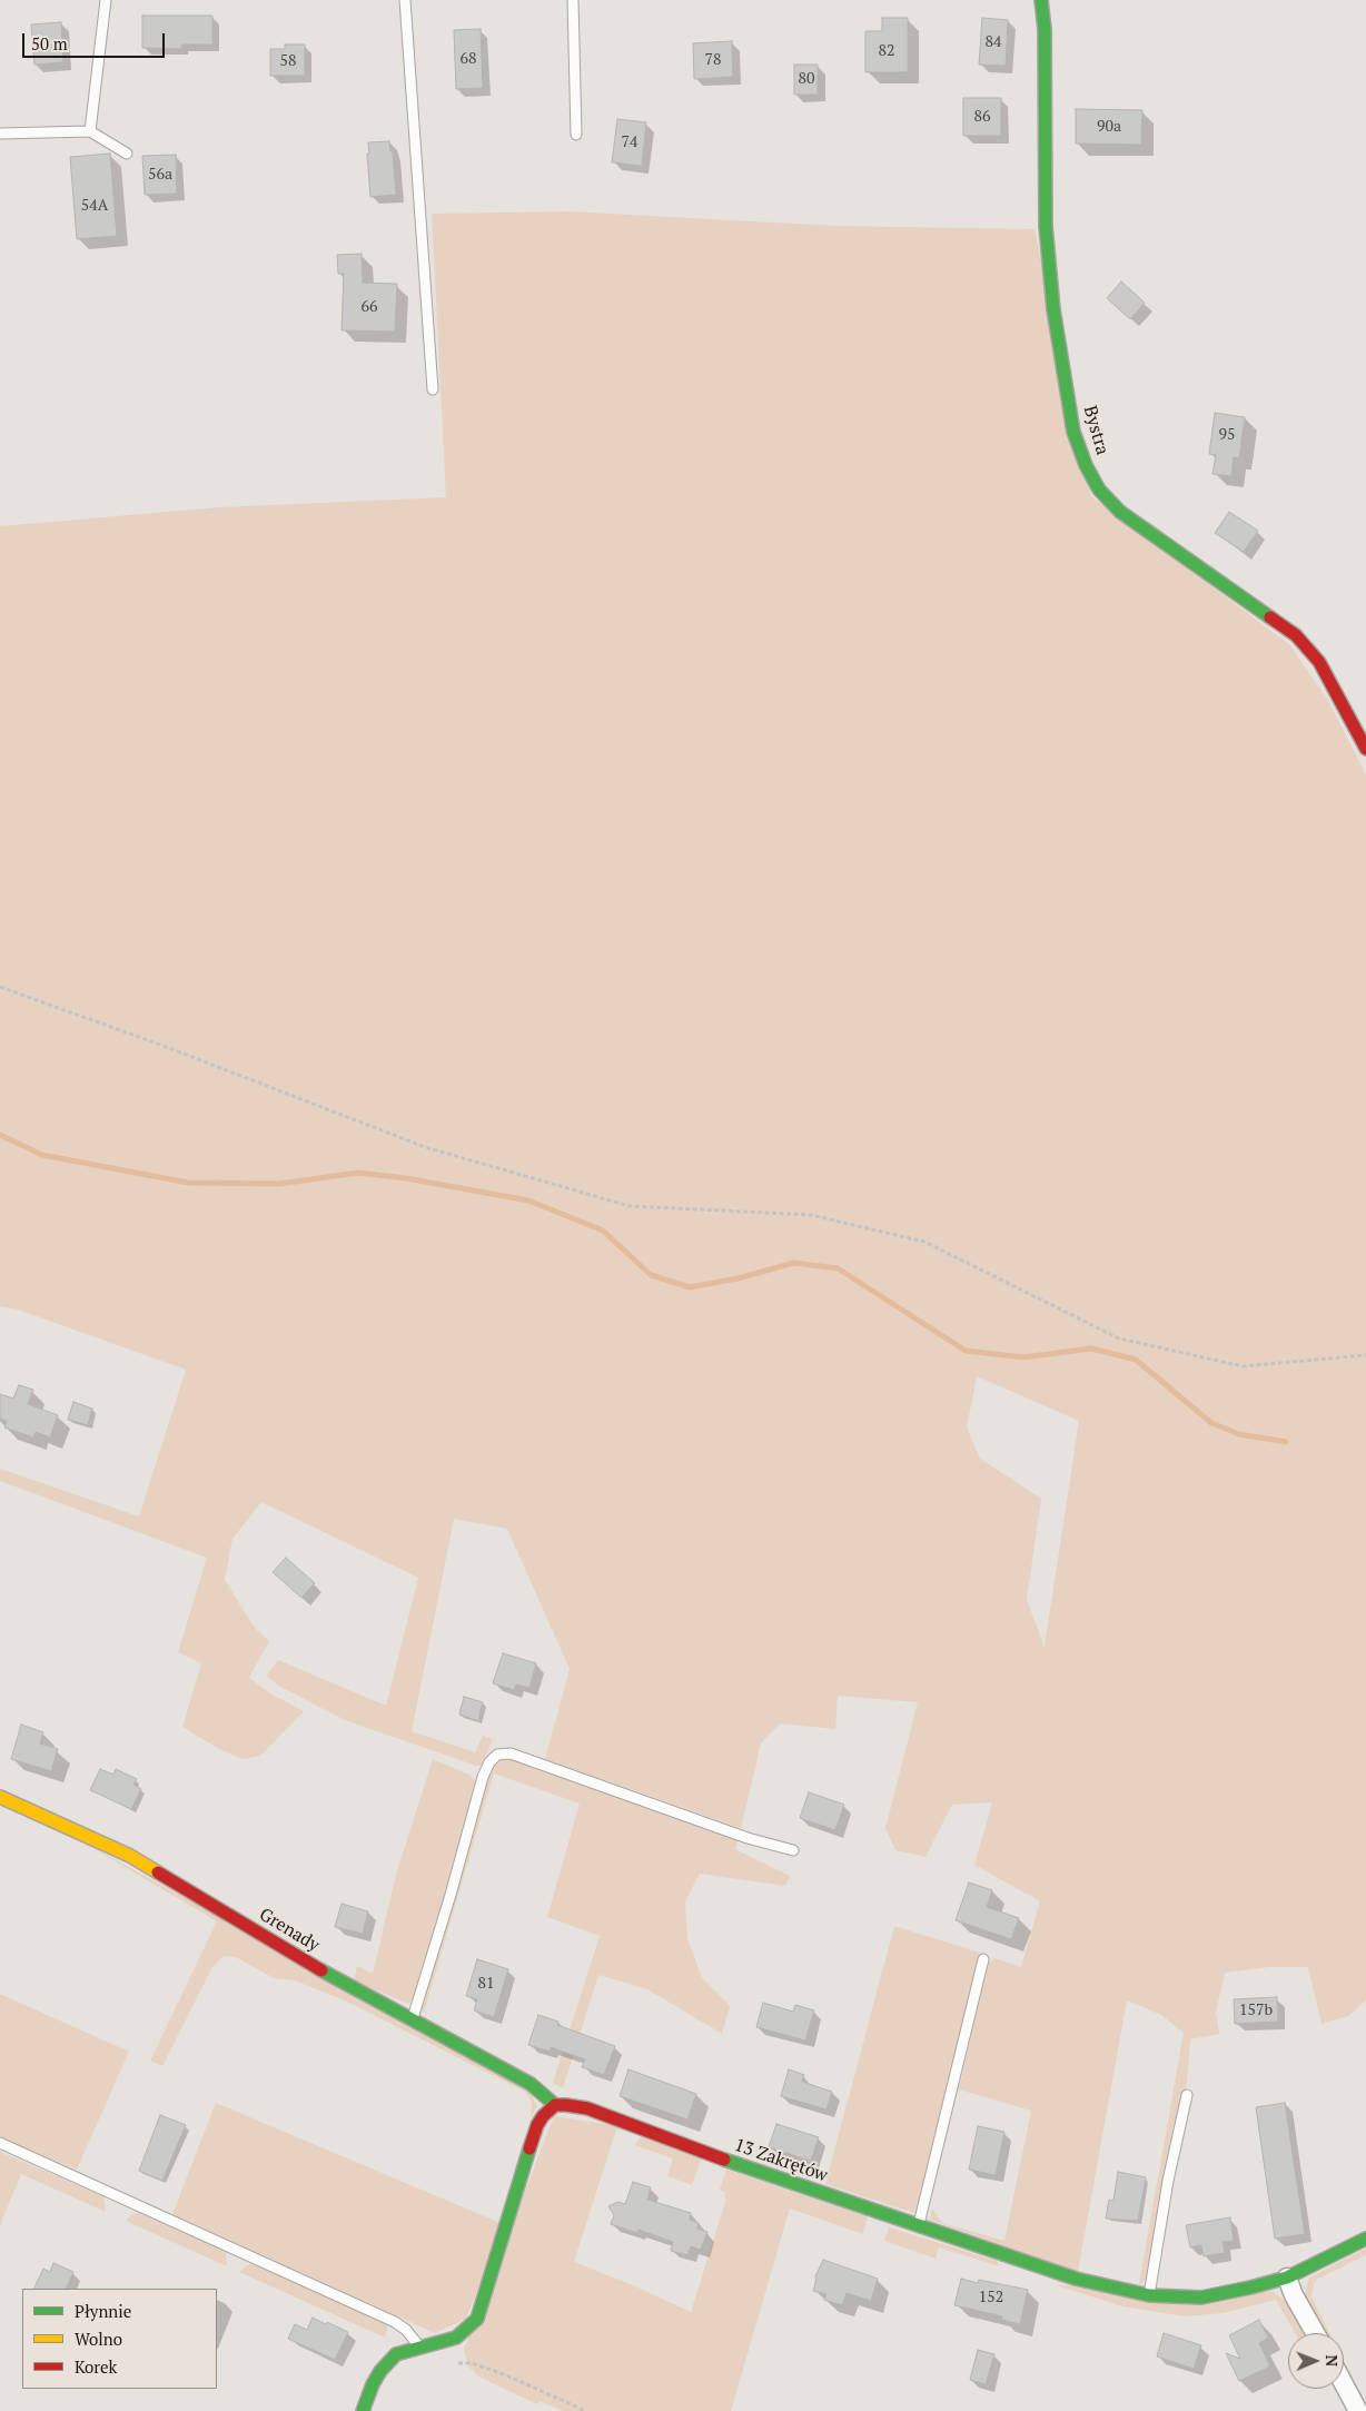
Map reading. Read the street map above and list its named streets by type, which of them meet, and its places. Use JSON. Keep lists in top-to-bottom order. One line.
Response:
{"streets":{"street":["Bystra","Grenady","13 Zakrętów"]},"crossings":[["Grenady","13 Zakrętów"]],"house_numbers":["84","82","68","78","58","80","86","90a","74","56a","54A","66","95","81","157b","152"],"legend":["Płynnie","Wolno","Korek"],"scale_bar":"50 m","north":"right"}
